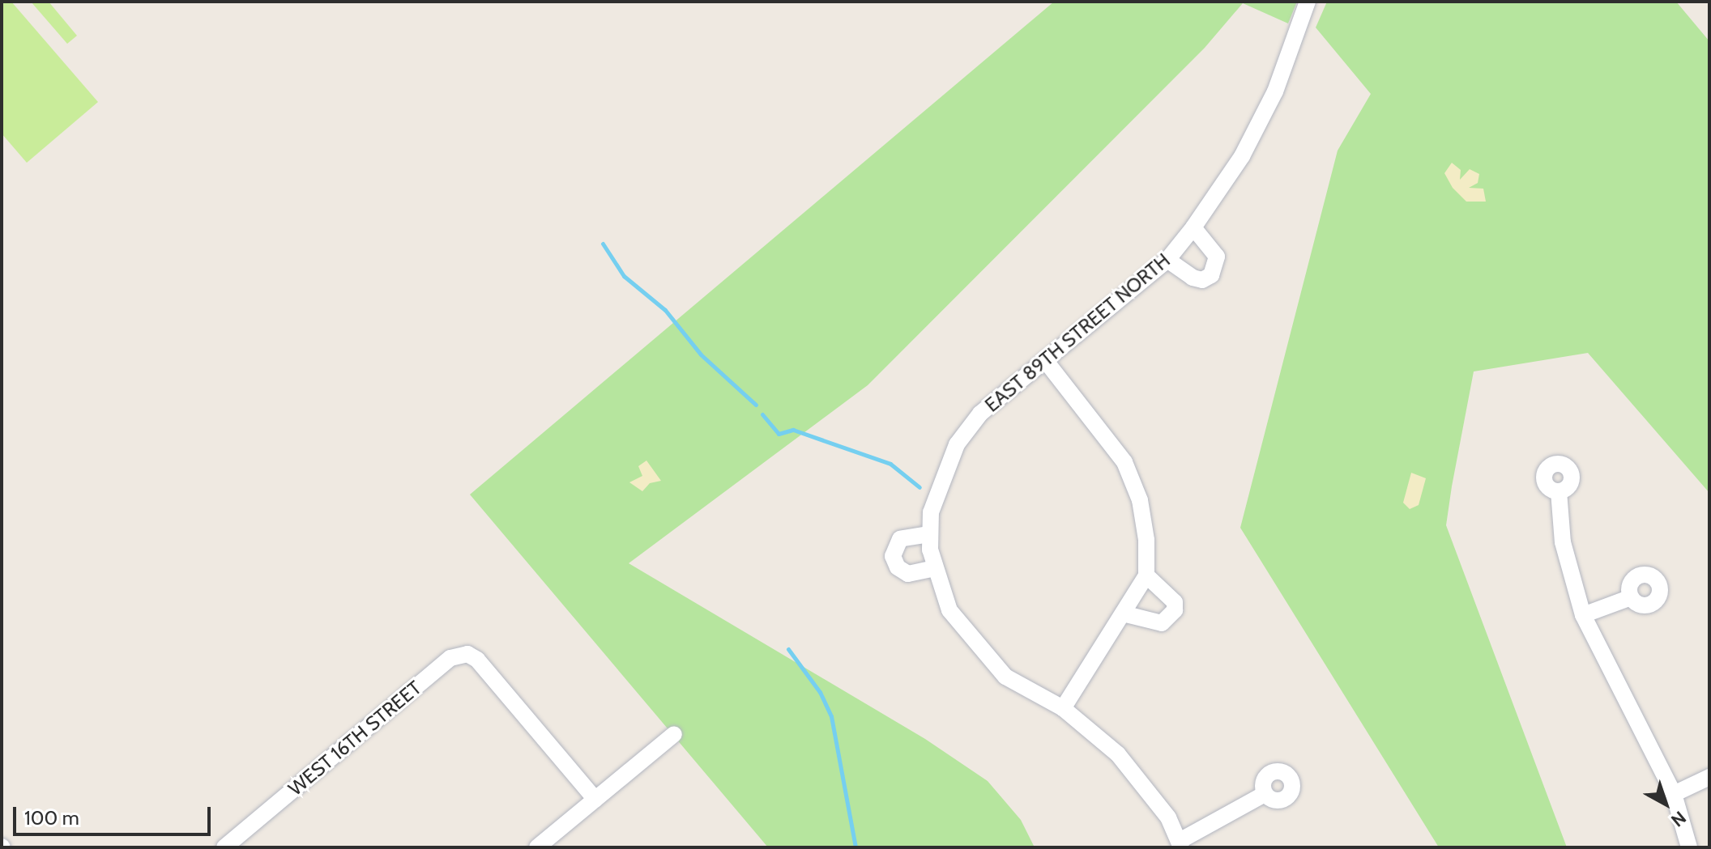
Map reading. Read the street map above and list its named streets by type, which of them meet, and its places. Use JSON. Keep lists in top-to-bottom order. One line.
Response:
{"streets":{"street":["EAST 89TH STREET NORTH","WEST 16TH STREET"]},"scale_bar":"100 m","north":"bottom right"}
